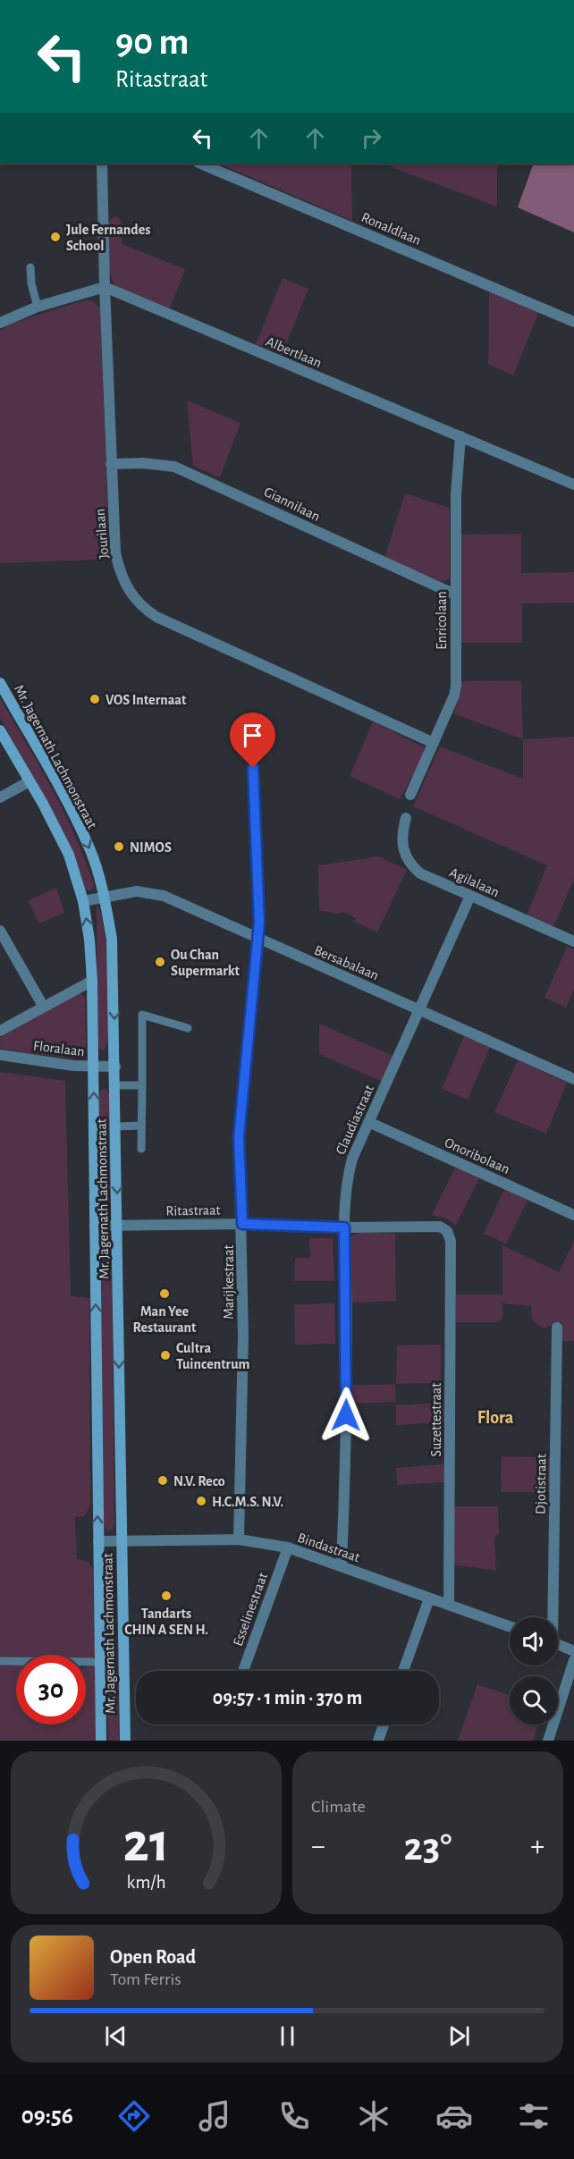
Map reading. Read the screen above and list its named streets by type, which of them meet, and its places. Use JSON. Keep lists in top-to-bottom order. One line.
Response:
{"streets":{"main road":["Mr. Jagernath Lachmonstraat"],"street":["Ronaldlaan","Albertlaan","Giannilaan","Jourilaan","Enricolaan","Agilalaan","Bersabalaan","Floralaan","Claudiastraat","Onoribolaan","Ritastraat","Marijkestraat","Suzettestraat","Djotistraat","Bindastraat","Esselinestraat"]},"crossings":[["Albertlaan","Jourilaan"],["Albertlaan","Enricolaan"],["Giannilaan","Jourilaan"],["Giannilaan","Enricolaan"],["Jourilaan","Enricolaan"],["Mr. Jagernath Lachmonstraat","Bersabalaan"],["Mr. Jagernath Lachmonstraat","Floralaan"],["Mr. Jagernath Lachmonstraat","Ritastraat"],["Mr. Jagernath Lachmonstraat","Bindastraat"],["Agilalaan","Claudiastraat"],["Bersabalaan","Claudiastraat"],["Bersabalaan","Marijkestraat"],["Claudiastraat","Onoribolaan"],["Claudiastraat","Ritastraat"],["Claudiastraat","Bindastraat"],["Ritastraat","Marijkestraat"],["Ritastraat","Suzettestraat"],["Marijkestraat","Bindastraat"],["Suzettestraat","Bindastraat"],["Bindastraat","Esselinestraat"]],"districts":["Flora"],"places":["Jule Fernandes School","VOS Internaat","NIMOS","Ou Chan Supermarkt","Man Yee Restaurant","Cultra Tuincentrum","N.V. Reco","H.C.M.S. N.V.","Tandarts CHIN A SEN H."],"page":{"turn":["90 m","Ritastraat"],"limit":"30","trip":"09:57 · 1 min · 370 m","tile":"Climate","heat":["−","23°","+"],"song":["Open Road","Tom Ferris"],"tabs":"09:56","gauge":["21","km/h"]}}
